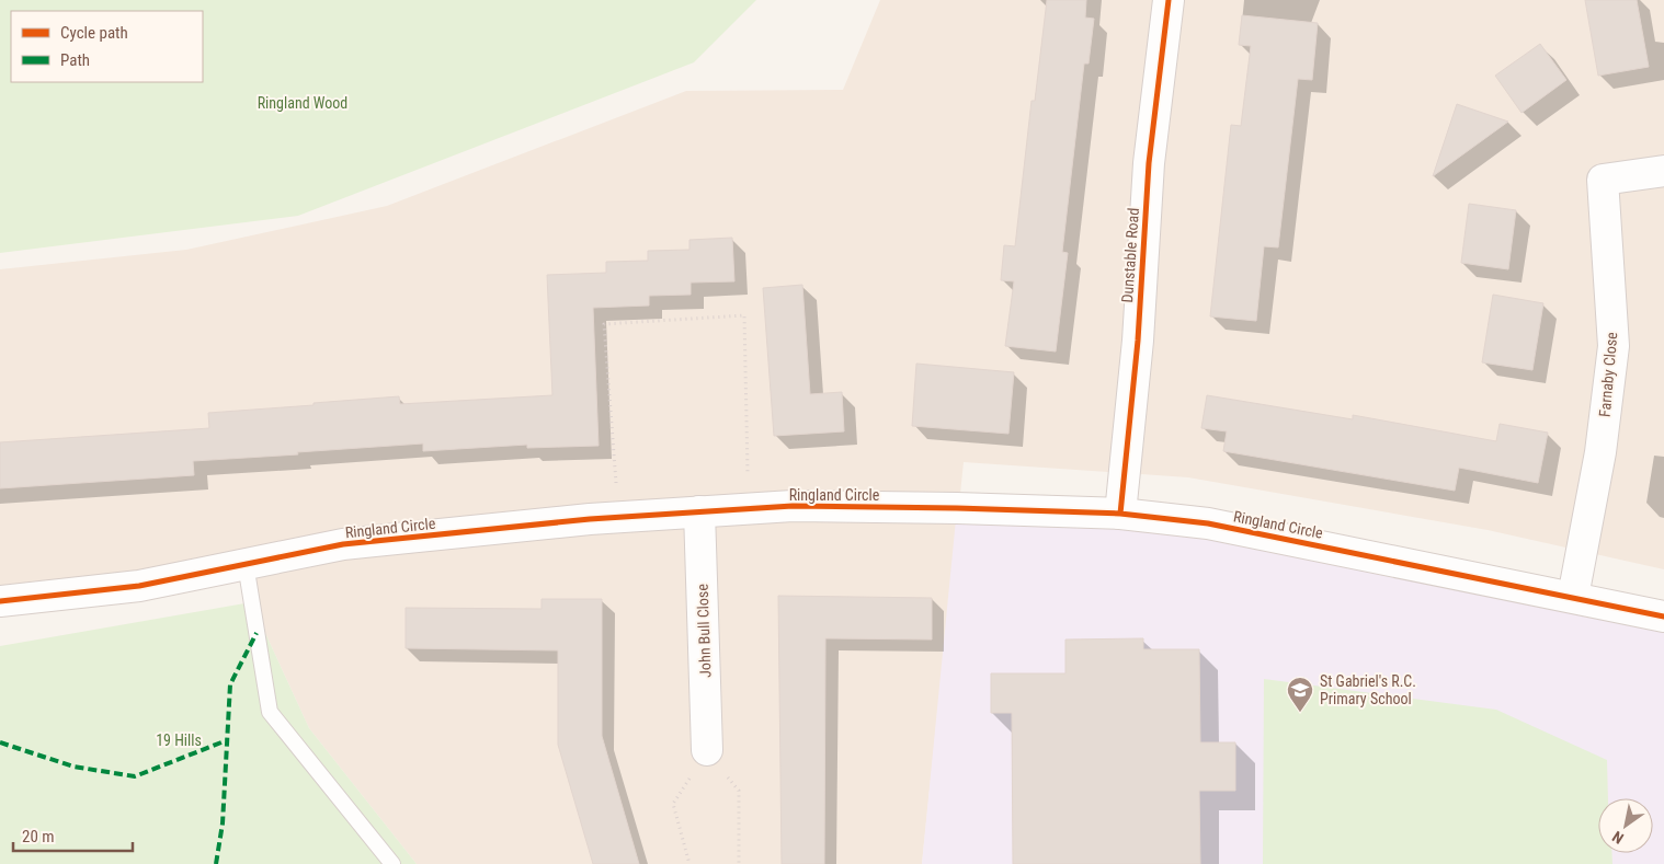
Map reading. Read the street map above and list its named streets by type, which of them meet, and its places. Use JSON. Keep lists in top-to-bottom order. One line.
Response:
{"streets":{"street":["Dunstable Road","Farnaby Close","Ringland Circle","John Bull Close"]},"crossings":[["Dunstable Road","Ringland Circle"],["Farnaby Close","Ringland Circle"],["Ringland Circle","John Bull Close"]],"parks":["Ringland Wood","19 Hills"],"places":{"school or university":["St Gabriel's R.C. Primary School"]},"legend":["Cycle path","Path"],"scale_bar":"20 m","north":"bottom left"}
